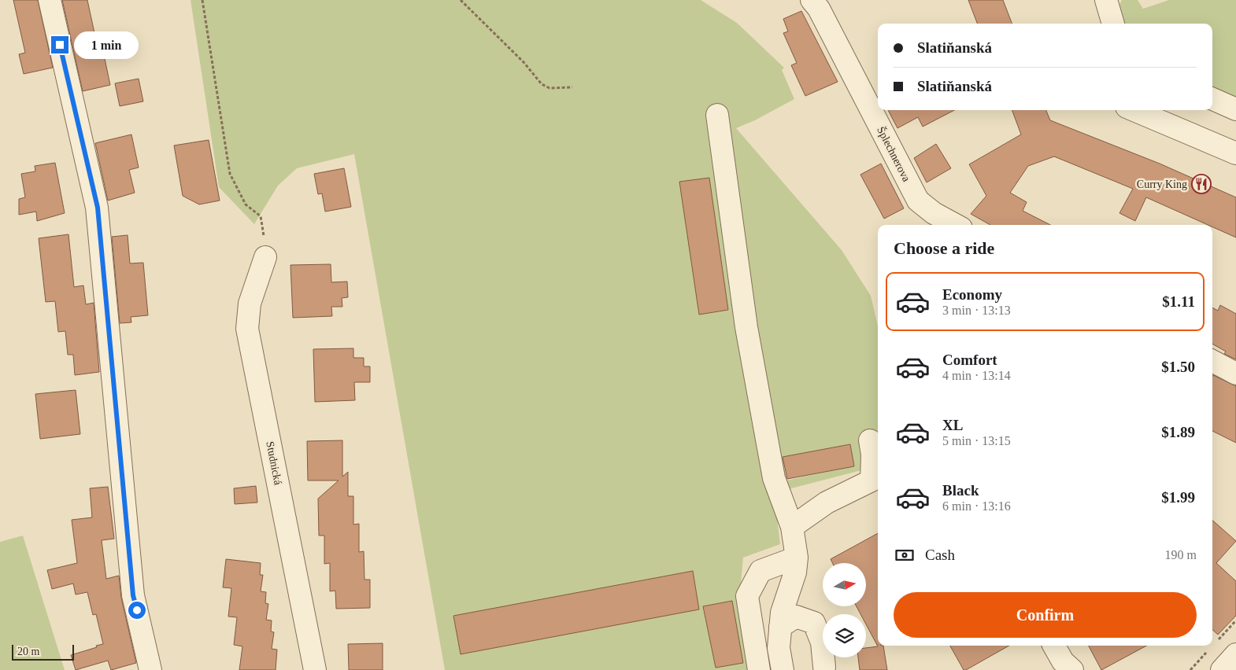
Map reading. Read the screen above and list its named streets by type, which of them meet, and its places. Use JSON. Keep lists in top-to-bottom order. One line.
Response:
{"streets":{"street":["Šplechnerova","Studnická"]},"places":{"restaurant":["Curry King"]},"scale_bar":"20 m","north":"right","page":{"banner":["Slatiňanská","Slatiňanská"],"bubble":"1 min","heading":"Choose a ride","list":[{"name":"Economy","note":"3 min · 13:13","value":"$1.11"},{"name":"Comfort","note":"4 min · 13:14","value":"$1.50"},{"name":"XL","note":"5 min · 13:15","value":"$1.89"},{"name":"Black","note":"6 min · 13:16","value":"$1.99"}],"pay":["Cash","190 m"],"buttons":"Confirm","scale":"20 m"}}
